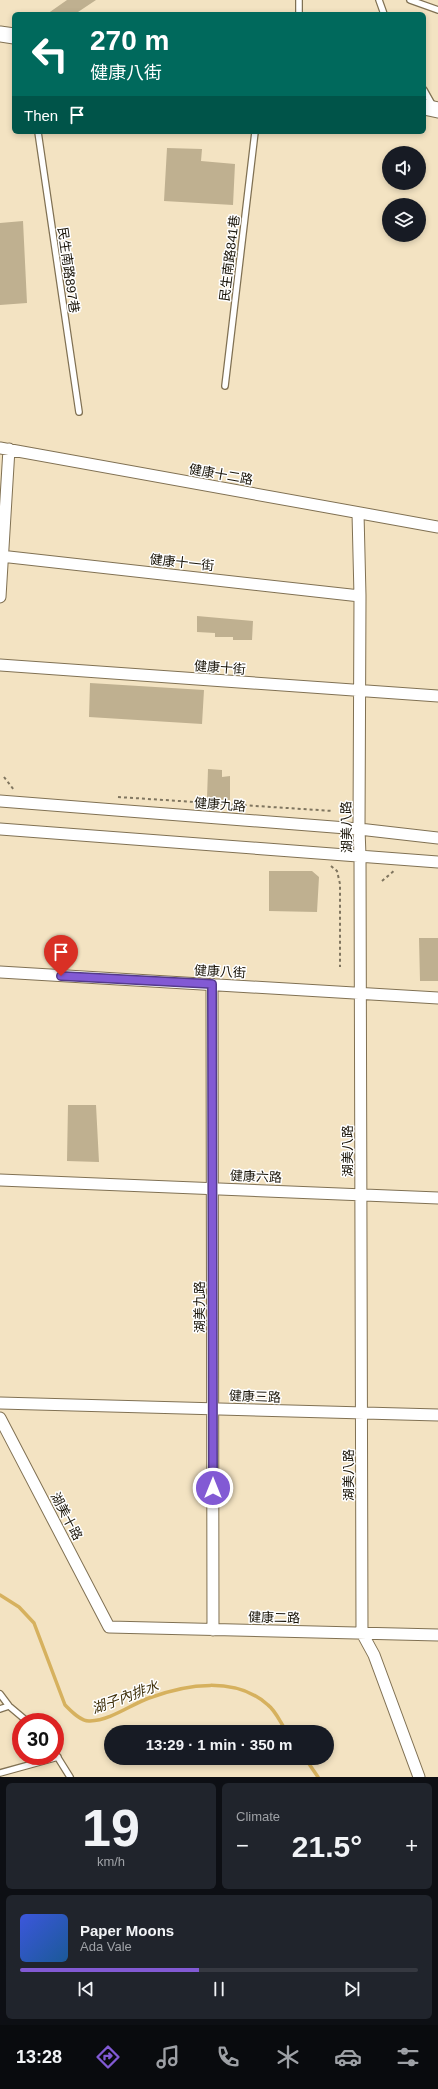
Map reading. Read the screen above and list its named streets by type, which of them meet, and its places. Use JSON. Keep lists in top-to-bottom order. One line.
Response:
{"streets":{"street":["健康十二路","健康十一街","健康十街","健康九路","湖美八路","健康八街","健康六路","湖美九路","健康三路","湖美十路","健康二路"],"lane":["民生南路841巷","民生南路897巷"]},"crossings":[["健康十二路","湖美八路"],["健康十一街","湖美八路"],["健康十街","湖美八路"],["健康九路","湖美八路"],["湖美八路","健康八街"],["湖美八路","健康六路"],["湖美八路","健康三路"],["湖美八路","健康二路"],["健康八街","湖美九路"],["健康六路","湖美九路"],["湖美九路","健康三路"],["湖美九路","健康二路"],["湖美十路","健康二路"]],"water":["湖子內排水"],"page":{"turn":["270 m","健康八街"],"then":"Then","limit":"30","trip":"13:29 · 1 min · 350 m","tile":[["19","km/h"],"Climate"],"heat":["−","21.5°","+"],"song":["Paper Moons","Ada Vale"],"tabs":"13:28"}}
